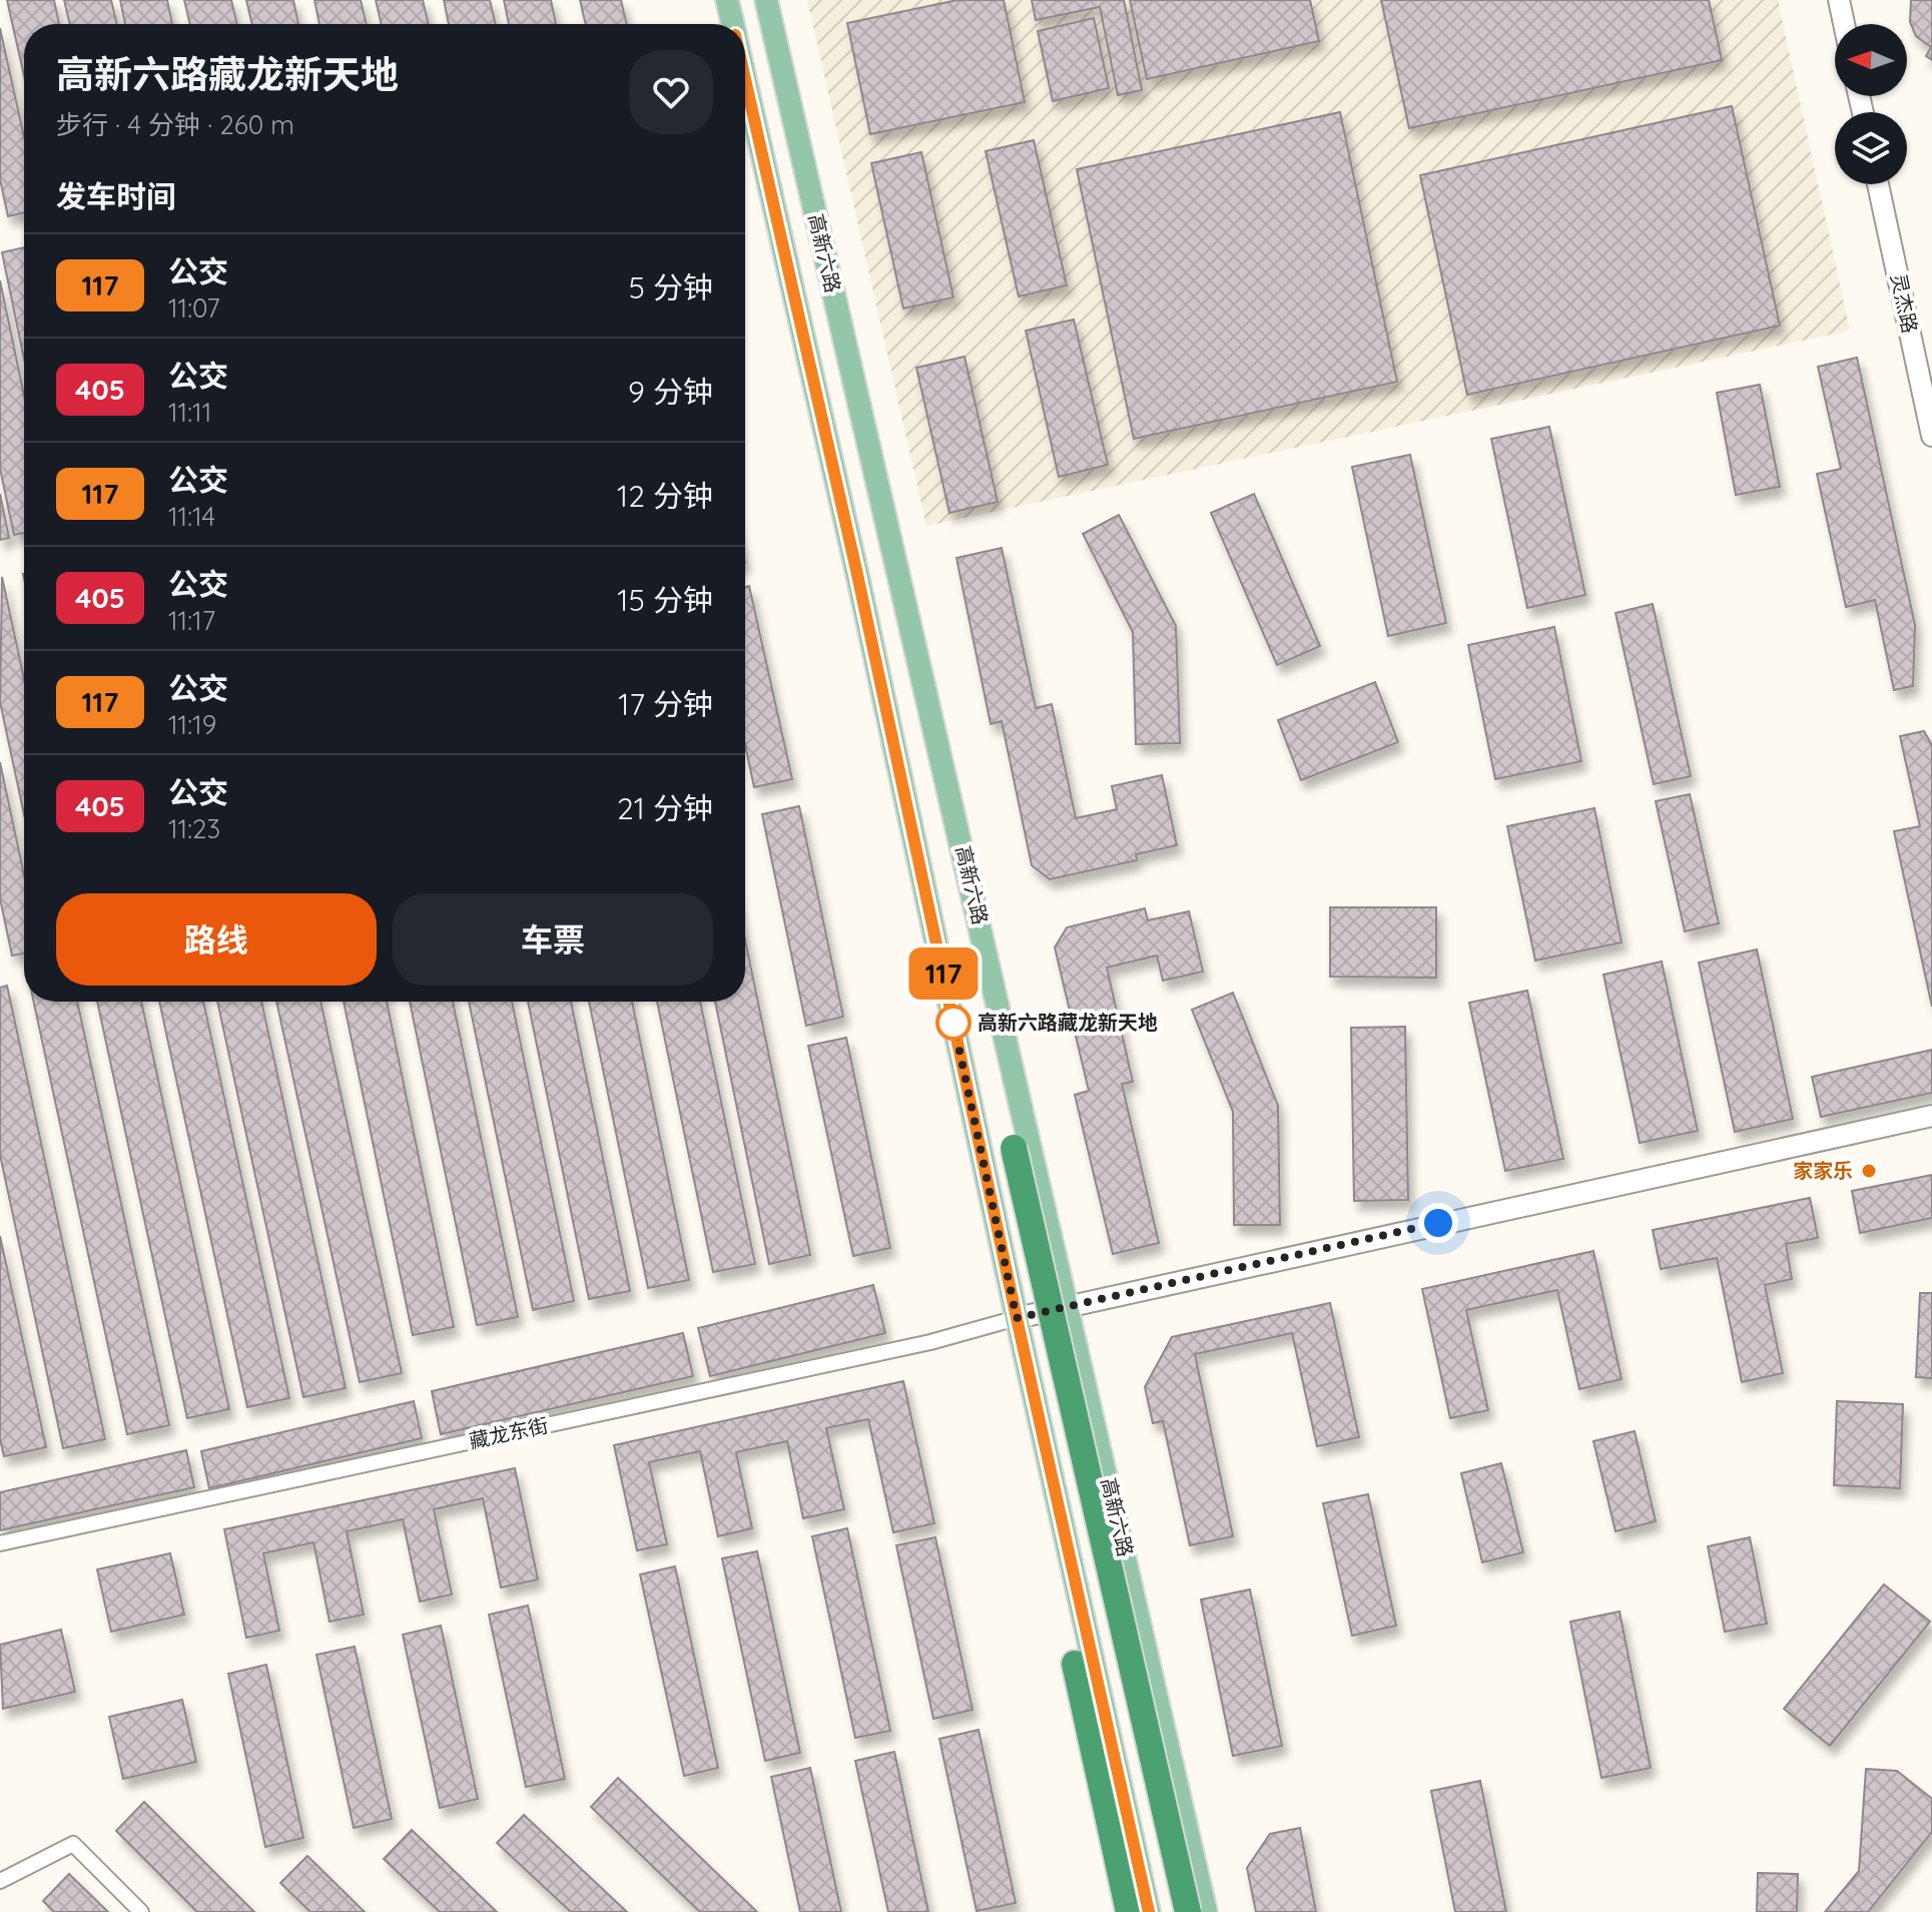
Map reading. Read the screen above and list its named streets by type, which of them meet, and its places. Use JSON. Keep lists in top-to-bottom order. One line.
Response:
{"streets":{"main road":["高新六路"],"street":["灵杰路","藏龙东街"]},"crossings":[["高新六路","藏龙东街"]],"places":["高新六路藏龙新天地","家家乐"],"lines":["bus line 117"],"north":"left","page":{"on_map":"117","heading":[["高新六路藏龙新天地","步行 · 4 分钟 · 260 m"],"发车时间"],"list":[{"mark":"117","name":"公交","note":"11:07","value":"5 分钟"},{"mark":"405","name":"公交","note":"11:11","value":"9 分钟"},{"mark":"117","name":"公交","note":"11:14","value":"12 分钟"},{"mark":"405","name":"公交","note":"11:17","value":"15 分钟"},{"mark":"117","name":"公交","note":"11:19","value":"17 分钟"},{"mark":"405","name":"公交","note":"11:23","value":"21 分钟"}],"buttons":["路线","车票"]}}
